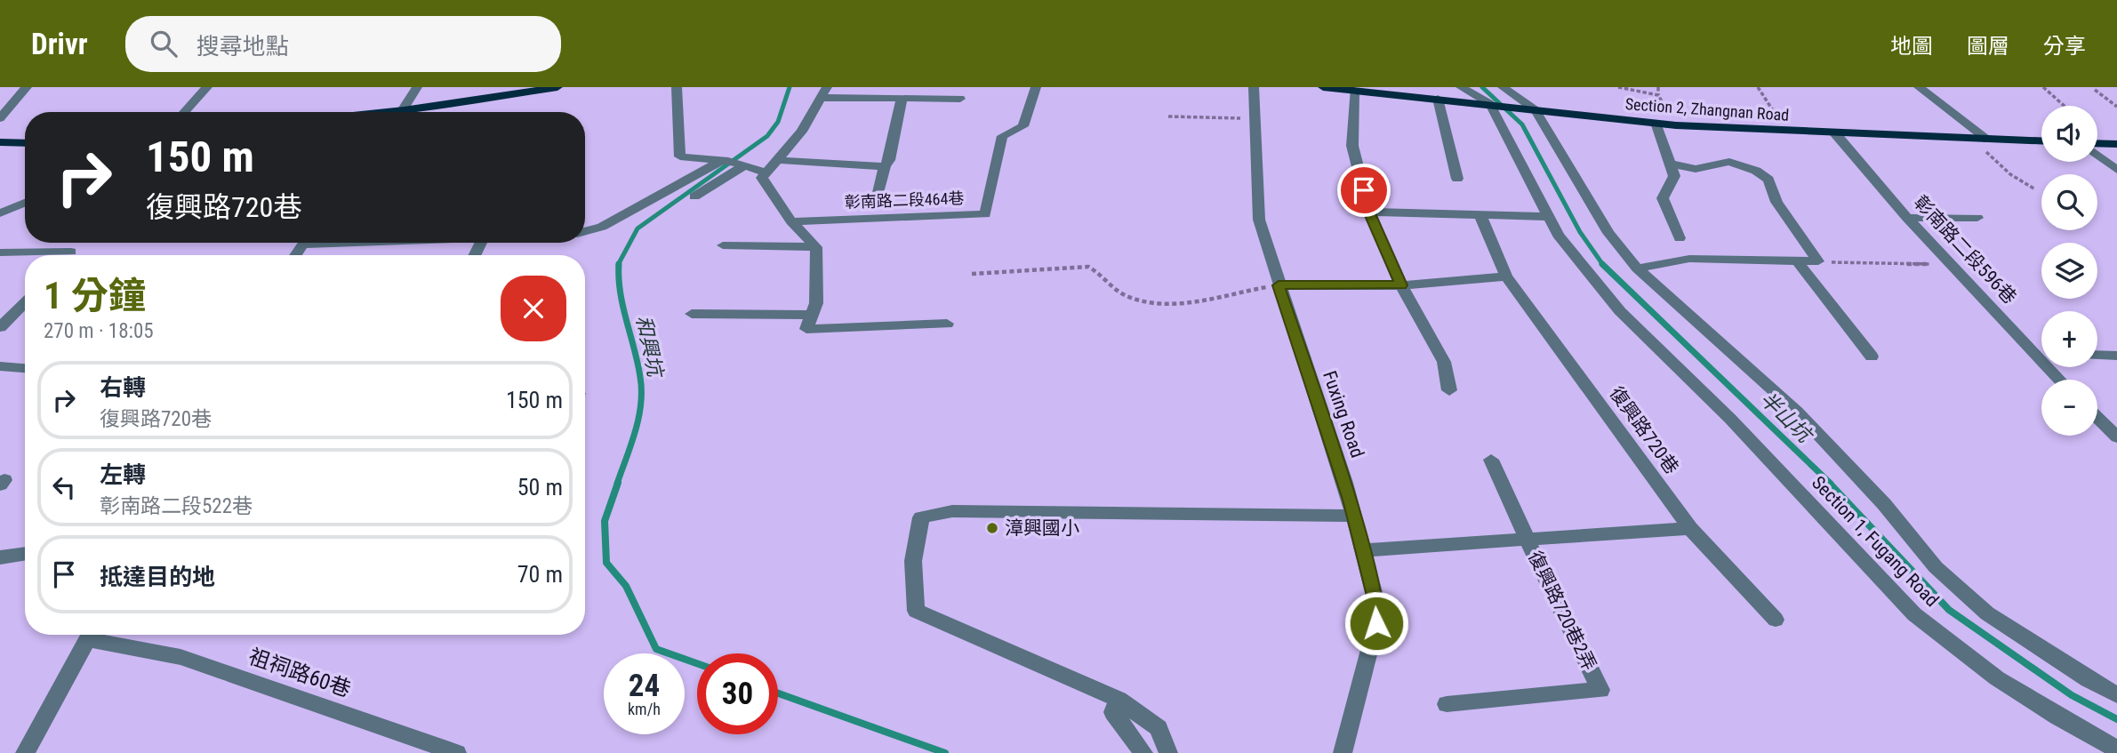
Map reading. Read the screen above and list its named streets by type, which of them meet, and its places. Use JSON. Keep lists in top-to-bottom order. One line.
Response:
{"streets":{"main road":["Section 2, Zhangnan Road"],"street":["彰南路二段464巷","彰南路二段596巷","Fuxing Road","復興路720巷","Section 1, Fugang Road","復興路720巷2弄","祖祠路60巷"]},"crossings":[["Section 2, Zhangnan Road","彰南路二段596巷"],["Section 2, Zhangnan Road","Section 1, Fugang Road"]],"water":["和興坑","半山坑"],"places":["漳興國小"],"page":{"header":"Drivr","search":"搜尋地點","nav":["地圖","圖層","分享"],"map_buttons":["+","−"],"turn":["150 m","復興路720巷"],"heading":["1 分鐘","270 m · 18:05"],"list":[{"name":"右轉","note":"復興路720巷","value":"150 m"},{"name":"左轉","note":"彰南路二段522巷","value":"50 m"},{"name":"抵達目的地","value":"70 m"}],"speed":"24 km/h","limit":"30"}}
